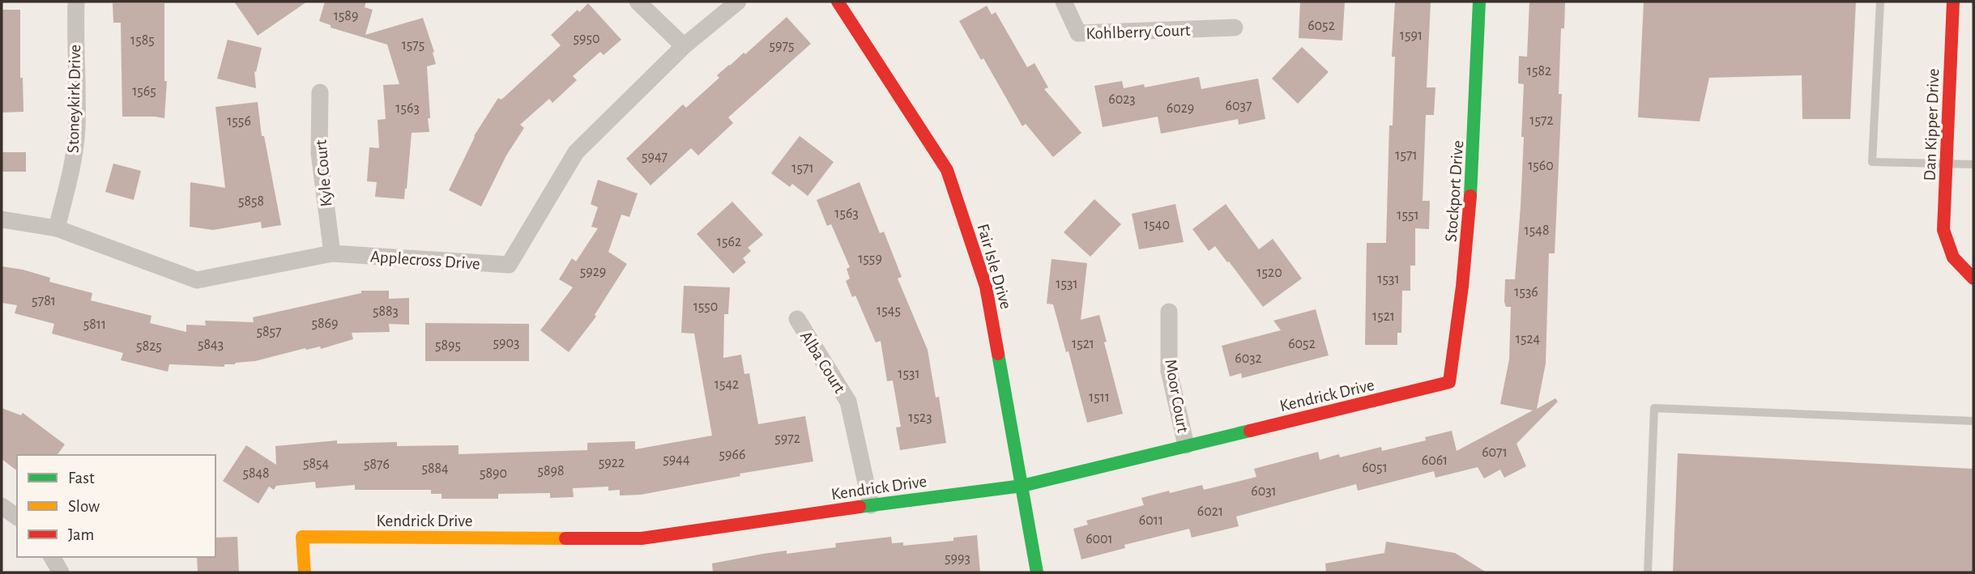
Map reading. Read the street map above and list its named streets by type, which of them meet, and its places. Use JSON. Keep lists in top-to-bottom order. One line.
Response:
{"streets":{"street":["Kohlberry Court","Stoneykirk Drive","Dan Kipper Drive","Kyle Court","Stockport Drive","Applecross Drive","Fair Isle Drive","Alba Court","Kendrick Drive","Moor Court"]},"crossings":[["Stoneykirk Drive","Applecross Drive"],["Kyle Court","Applecross Drive"],["Stockport Drive","Kendrick Drive"],["Fair Isle Drive","Kendrick Drive"],["Alba Court","Kendrick Drive"],["Kendrick Drive","Moor Court"]],"house_numbers":["1589","6052","1591","5950","1585","1575","5975","1582","1565","6023","6037","1563","6029","1572","1556","1571","5947","1560","1571","5858","1563","1551","1540","1548","1562","1559","5929","1520","1531","1531","1536","5781","1550","1545","5883","1521","5869","5811","5857","1524","5903","1521","6052","5843","5895","5825","6032","1531","1542","1511","1523","5972","6071","5966","5944","6061","5922","5854","5876","6051","5884","5898","5848","5890","6031","6021","6011","6001","5993"],"legend":["Fast","Slow","Jam"]}
